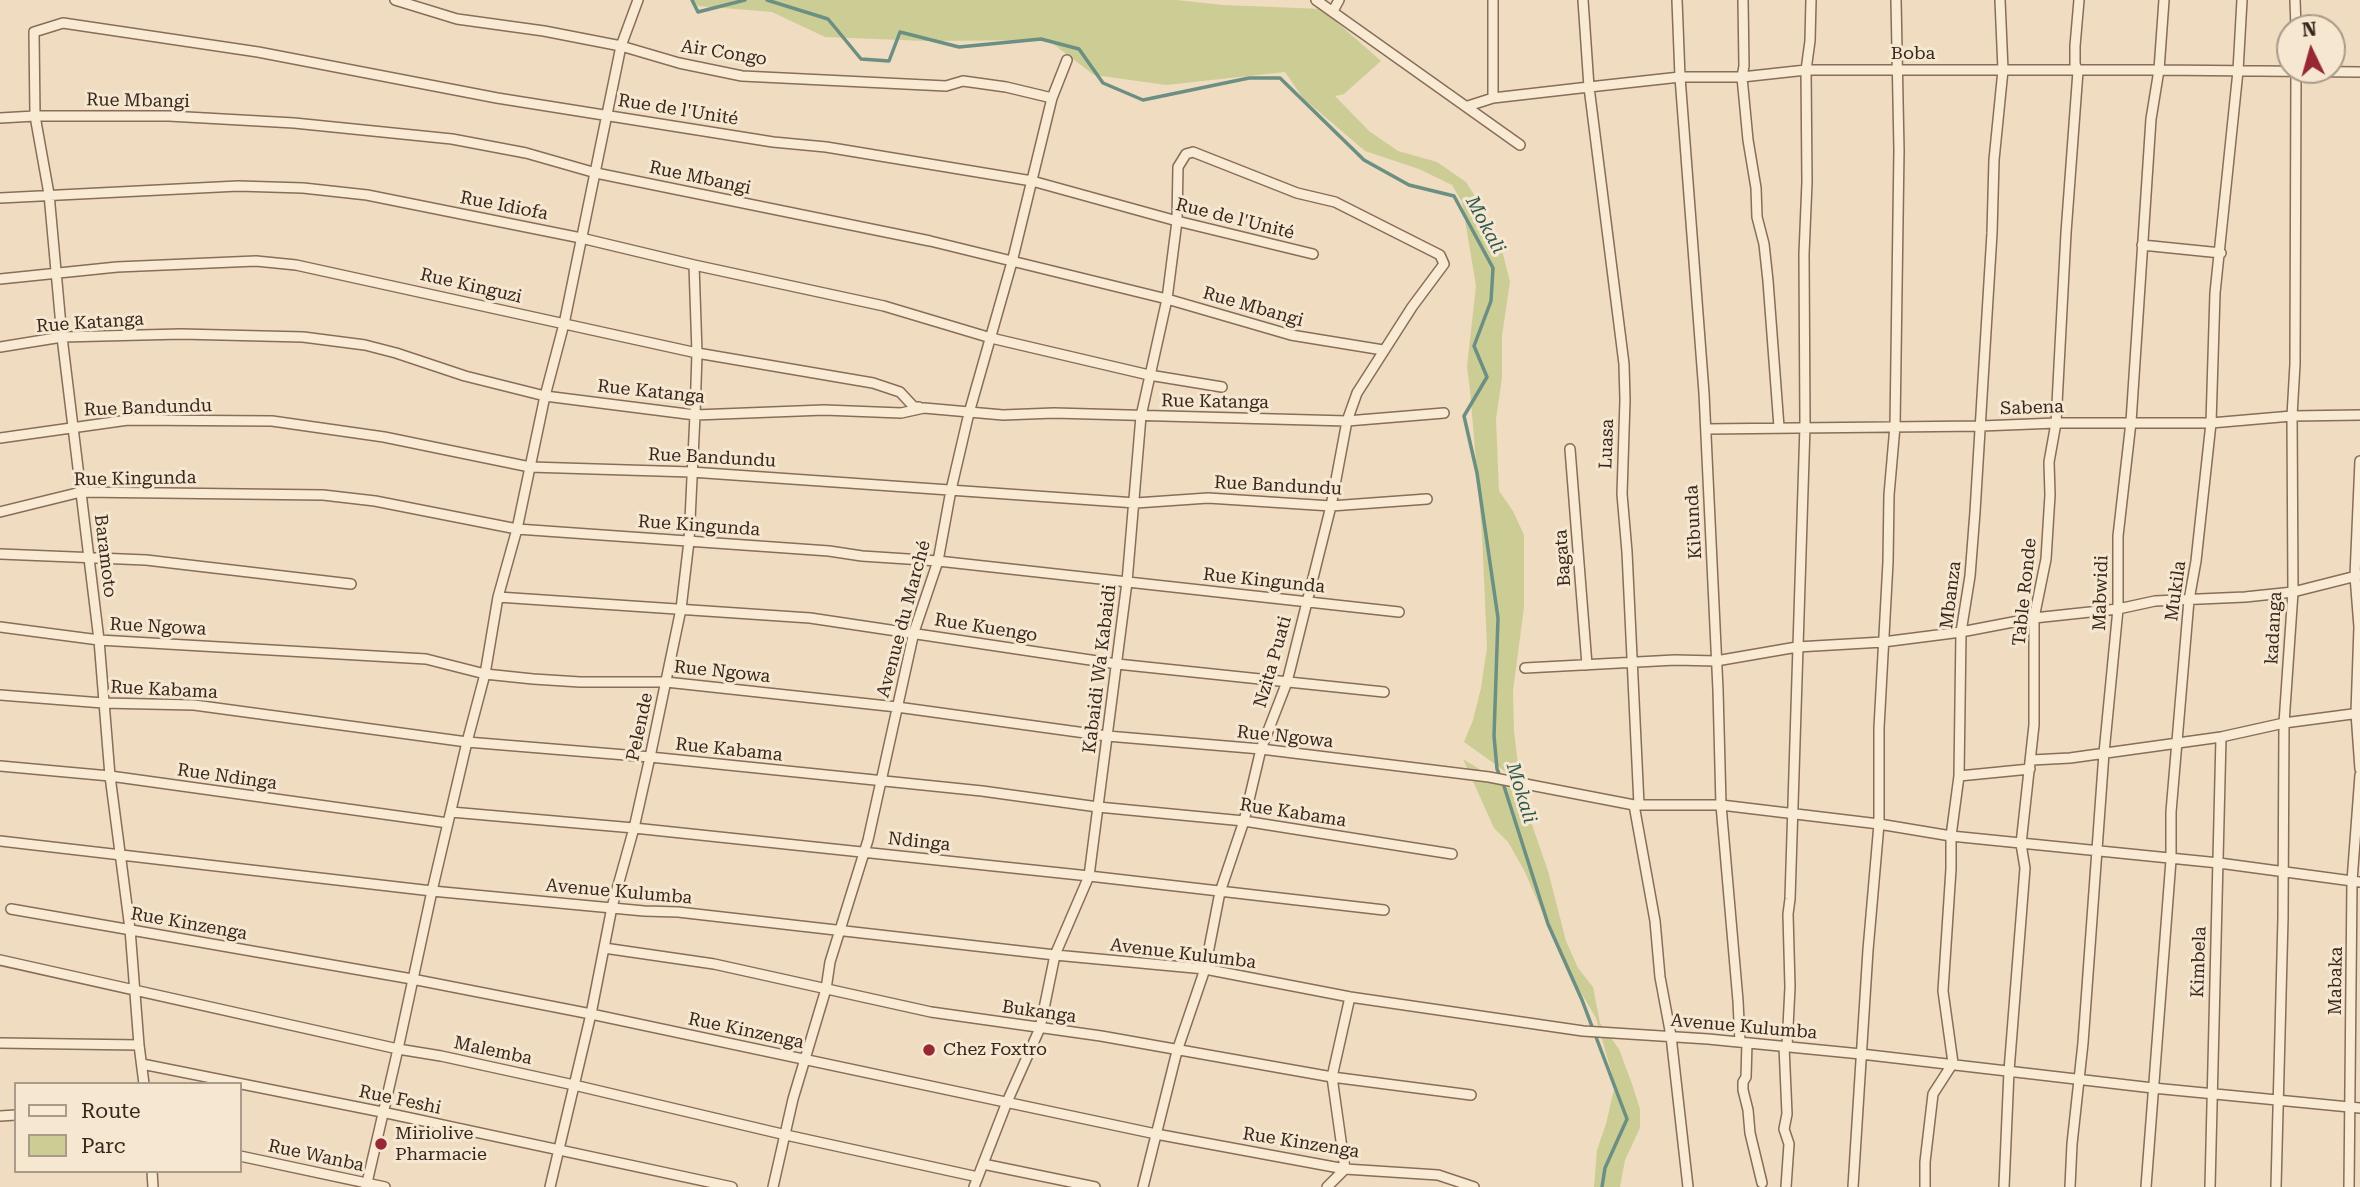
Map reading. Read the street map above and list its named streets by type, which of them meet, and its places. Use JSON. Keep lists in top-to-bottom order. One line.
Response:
{"streets":{"street":["Air Congo","Boba","Rue Mbangi","Rue de l'Unité","Rue Idiofa","Rue Kinguzi","Rue Katanga","Rue Bandundu","Sabena","Luasa","Rue Kingunda","Kibunda","Baramoto","Bagata","Mukila","Table Ronde","Mabwidi","Mbanza","Avenue du Marché","Rue Ngowa","Rue Kuengo","kadanga","Nzita Puati","Kabaidi Wa Kabaidi","Rue Kabama","Pelende","Rue Ndinga","Ndinga","Avenue Kulumba","Rue Kinzenga","Kimbela","Mabaka","Bukanga","Malemba","Rue Feshi","Rue Wanba"]},"crossings":[["Air Congo","Avenue du Marché"],["Boba","Luasa"],["Boba","Kibunda"],["Boba","Mukila"],["Boba","Table Ronde"],["Boba","Mabwidi"],["Boba","Mbanza"],["Rue Mbangi","Baramoto"],["Rue Mbangi","Avenue du Marché"],["Rue Mbangi","Nzita Puati"],["Rue Mbangi","Kabaidi Wa Kabaidi"],["Rue de l'Unité","Baramoto"],["Rue de l'Unité","Avenue du Marché"],["Rue de l'Unité","Kabaidi Wa Kabaidi"],["Rue Idiofa","Baramoto"],["Rue Idiofa","Avenue du Marché"],["Rue Idiofa","Kabaidi Wa Kabaidi"],["Rue Idiofa","Pelende"],["Rue Kinguzi","Rue Katanga"],["Rue Kinguzi","Baramoto"],["Rue Kinguzi","Pelende"],["Rue Katanga","Baramoto"],["Rue Katanga","Avenue du Marché"],["Rue Katanga","Nzita Puati"],["Rue Katanga","Kabaidi Wa Kabaidi"],["Rue Katanga","Pelende"],["Rue Bandundu","Baramoto"],["Rue Bandundu","Avenue du Marché"],["Rue Bandundu","Nzita Puati"],["Rue Bandundu","Kabaidi Wa Kabaidi"],["Rue Bandundu","Pelende"],["Sabena","Kibunda"],["Sabena","Mukila"],["Sabena","Table Ronde"],["Sabena","Mabwidi"],["Sabena","Mbanza"],["Sabena","kadanga"],["Luasa","Rue Ngowa"],["Luasa","Avenue Kulumba"],["Rue Kingunda","Baramoto"],["Rue Kingunda","Avenue du Marché"],["Rue Kingunda","Nzita Puati"],["Rue Kingunda","Kabaidi Wa Kabaidi"],["Rue Kingunda","Pelende"],["Kibunda","Rue Ngowa"],["Kibunda","Avenue Kulumba"],["Baramoto","Rue Ngowa"],["Baramoto","Rue Kabama"],["Baramoto","Rue Ndinga"],["Baramoto","Avenue Kulumba"],["Baramoto","Rue Kinzenga"],["Baramoto","Malemba"],["Baramoto","Rue Feshi"],["Mukila","Rue Ngowa"],["Mukila","Avenue Kulumba"],["Table Ronde","Rue Ngowa"],["Table Ronde","Avenue Kulumba"],["Mabwidi","Rue Ngowa"],["Mabwidi","Avenue Kulumba"],["Mbanza","Rue Ngowa"],["Mbanza","Avenue Kulumba"],["Avenue du Marché","Rue Ngowa"],["Avenue du Marché","Rue Kuengo"],["Avenue du Marché","Rue Kabama"],["Avenue du Marché","Ndinga"],["Avenue du Marché","Avenue Kulumba"],["Avenue du Marché","Rue Kinzenga"],["Avenue du Marché","Bukanga"],["Avenue du Marché","Malemba"],["Rue Ngowa","kadanga"],["Rue Ngowa","Nzita Puati"],["Rue Ngowa","Kabaidi Wa Kabaidi"],["Rue Ngowa","Pelende"],["Rue Ngowa","Kimbela"],["Rue Ngowa","Mabaka"],["Rue Kuengo","Nzita Puati"],["Rue Kuengo","Kabaidi Wa Kabaidi"],["Rue Kuengo","Pelende"],["kadanga","Avenue Kulumba"],["Nzita Puati","Kabaidi Wa Kabaidi"],["Nzita Puati","Rue Kabama"],["Nzita Puati","Ndinga"],["Nzita Puati","Avenue Kulumba"],["Nzita Puati","Rue Kinzenga"],["Nzita Puati","Bukanga"],["Kabaidi Wa Kabaidi","Rue Kabama"],["Kabaidi Wa Kabaidi","Ndinga"],["Kabaidi Wa Kabaidi","Avenue Kulumba"],["Kabaidi Wa Kabaidi","Rue Kinzenga"],["Kabaidi Wa Kabaidi","Bukanga"],["Kabaidi Wa Kabaidi","Malemba"],["Rue Kabama","Pelende"],["Pelende","Ndinga"],["Pelende","Avenue Kulumba"],["Pelende","Rue Kinzenga"],["Pelende","Bukanga"],["Pelende","Malemba"],["Pelende","Rue Feshi"],["Avenue Kulumba","Kimbela"],["Avenue Kulumba","Mabaka"]],"water":["Mokali"],"places":["Chez Foxtro","Miriolive Pharmacie"],"legend":["Route","Parc"],"north":"top"}
